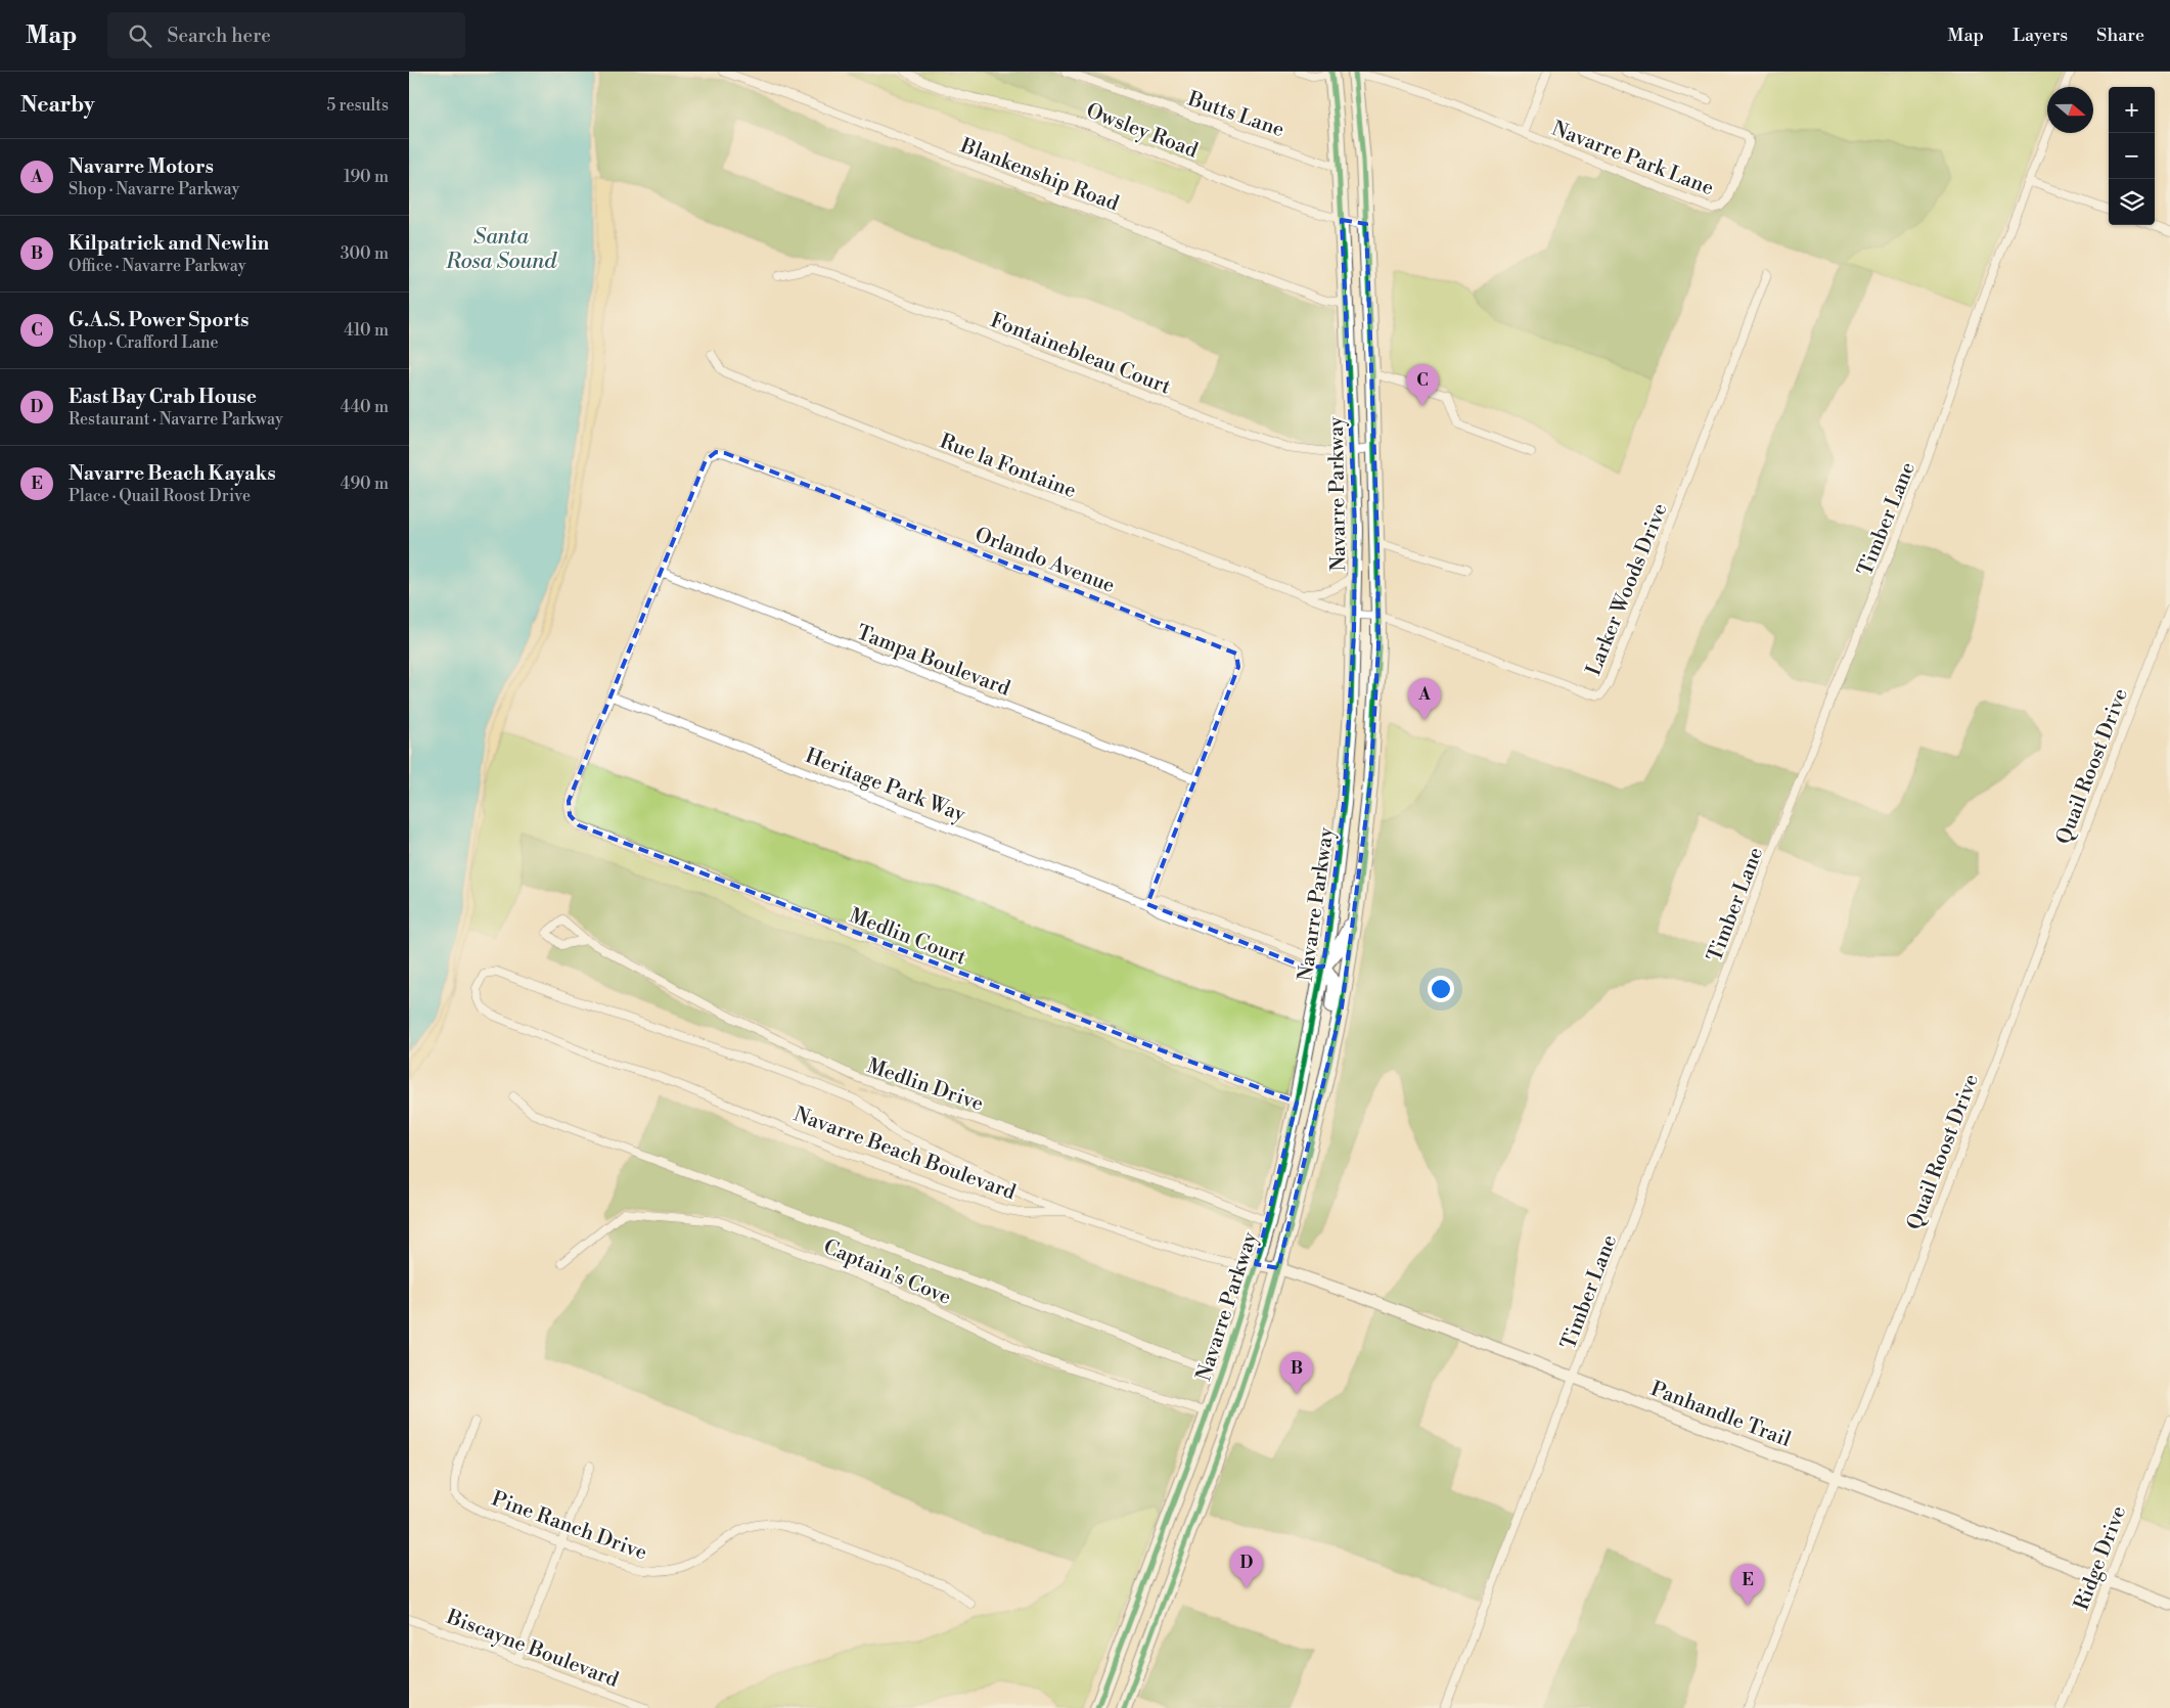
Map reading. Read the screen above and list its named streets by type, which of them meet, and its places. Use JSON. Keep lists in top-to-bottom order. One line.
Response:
{"streets":{"highway":["Navarre Parkway"],"street":["Butts Lane","Owsley Road","Navarre Park Lane","Blankenship Road","Fontainebleau Court","Rue la Fontaine","Timber Lane","Orlando Avenue","Larker Woods Drive","Tampa Boulevard","Quail Roost Drive","Heritage Park Way","Medlin Court","Medlin Drive","Navarre Beach Boulevard","Captain's Cove","Panhandle Trail","Pine Ranch Drive","Ridge Drive","Biscayne Boulevard"]},"crossings":[["Butts Lane","Navarre Parkway"],["Owsley Road","Navarre Parkway"],["Navarre Park Lane","Navarre Parkway"],["Blankenship Road","Navarre Parkway"],["Fontainebleau Court","Navarre Parkway"],["Rue la Fontaine","Navarre Parkway"],["Rue la Fontaine","Larker Woods Drive"],["Navarre Parkway","Larker Woods Drive"],["Navarre Parkway","Heritage Park Way"],["Navarre Parkway","Medlin Court"],["Navarre Parkway","Medlin Drive"],["Navarre Parkway","Navarre Beach Boulevard"],["Navarre Parkway","Captain's Cove"],["Navarre Parkway","Panhandle Trail"],["Timber Lane","Panhandle Trail"],["Orlando Avenue","Tampa Boulevard"],["Orlando Avenue","Heritage Park Way"],["Quail Roost Drive","Panhandle Trail"],["Heritage Park Way","Medlin Court"],["Navarre Beach Boulevard","Panhandle Trail"],["Panhandle Trail","Ridge Drive"]],"water":["Santa Rosa Sound"],"north":"right","page":{"header":"Map","search":"Search here","nav":["Map","Layers","Share"],"heading":["Nearby","5 results"],"map_buttons":["+","−"],"list":[{"mark":"A","name":"Navarre Motors","note":"Shop · Navarre Parkway","value":"190 m"},{"mark":"B","name":"Kilpatrick and Newlin","note":"Office · Navarre Parkway","value":"300 m"},{"mark":"C","name":"G.A.S. Power Sports","note":"Shop · Crafford Lane","value":"410 m"},{"mark":"D","name":"East Bay Crab House","note":"Restaurant · Navarre Parkway","value":"440 m"},{"mark":"E","name":"Navarre Beach Kayaks","note":"Place · Quail Roost Drive","value":"490 m"}],"pins":["C","A","B","D","E"]}}
